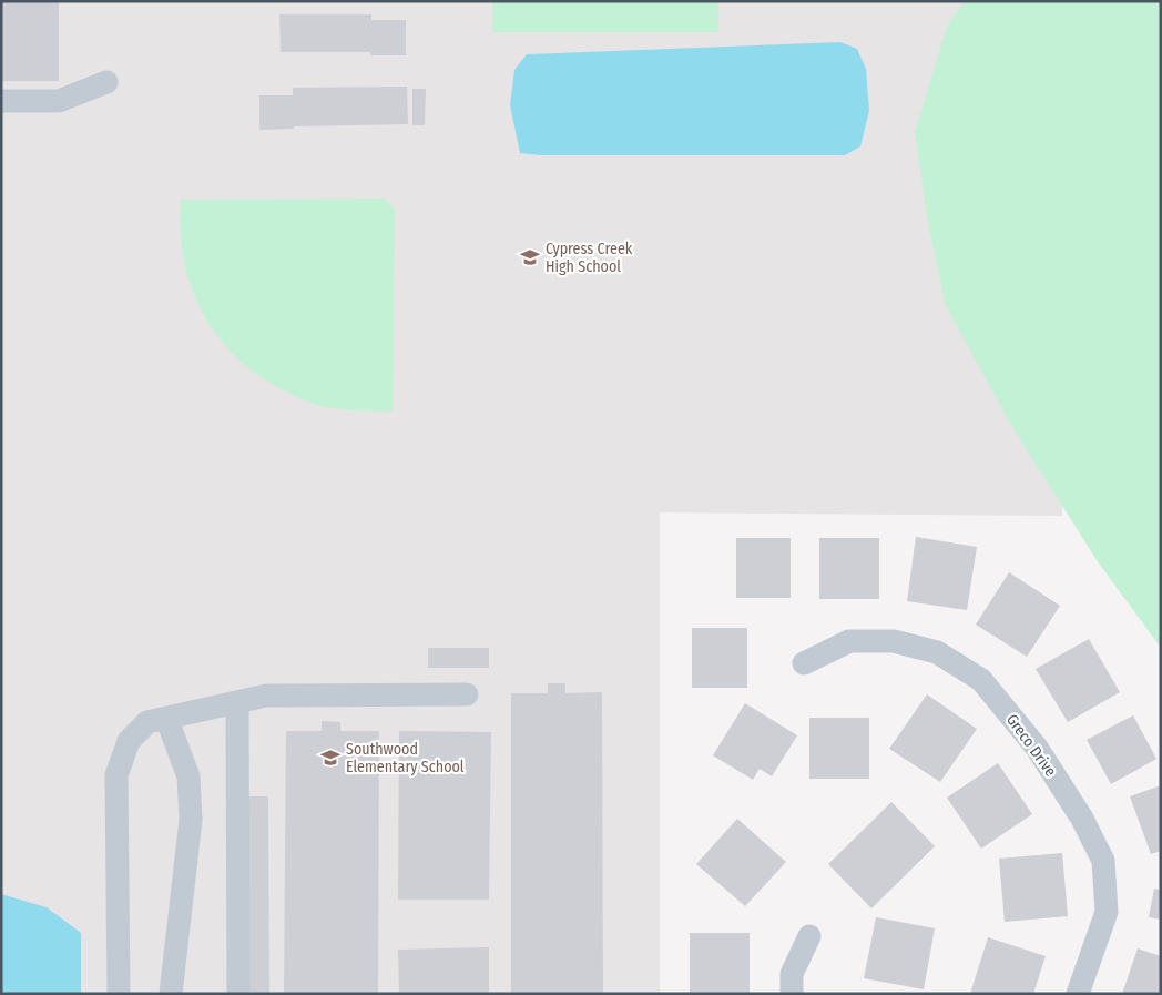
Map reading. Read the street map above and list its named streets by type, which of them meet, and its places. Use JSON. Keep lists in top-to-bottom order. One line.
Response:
{"streets":{"street":["Greco Drive"]},"places":{"school or university":["Cypress Creek High School","Southwood Elementary School"]}}
